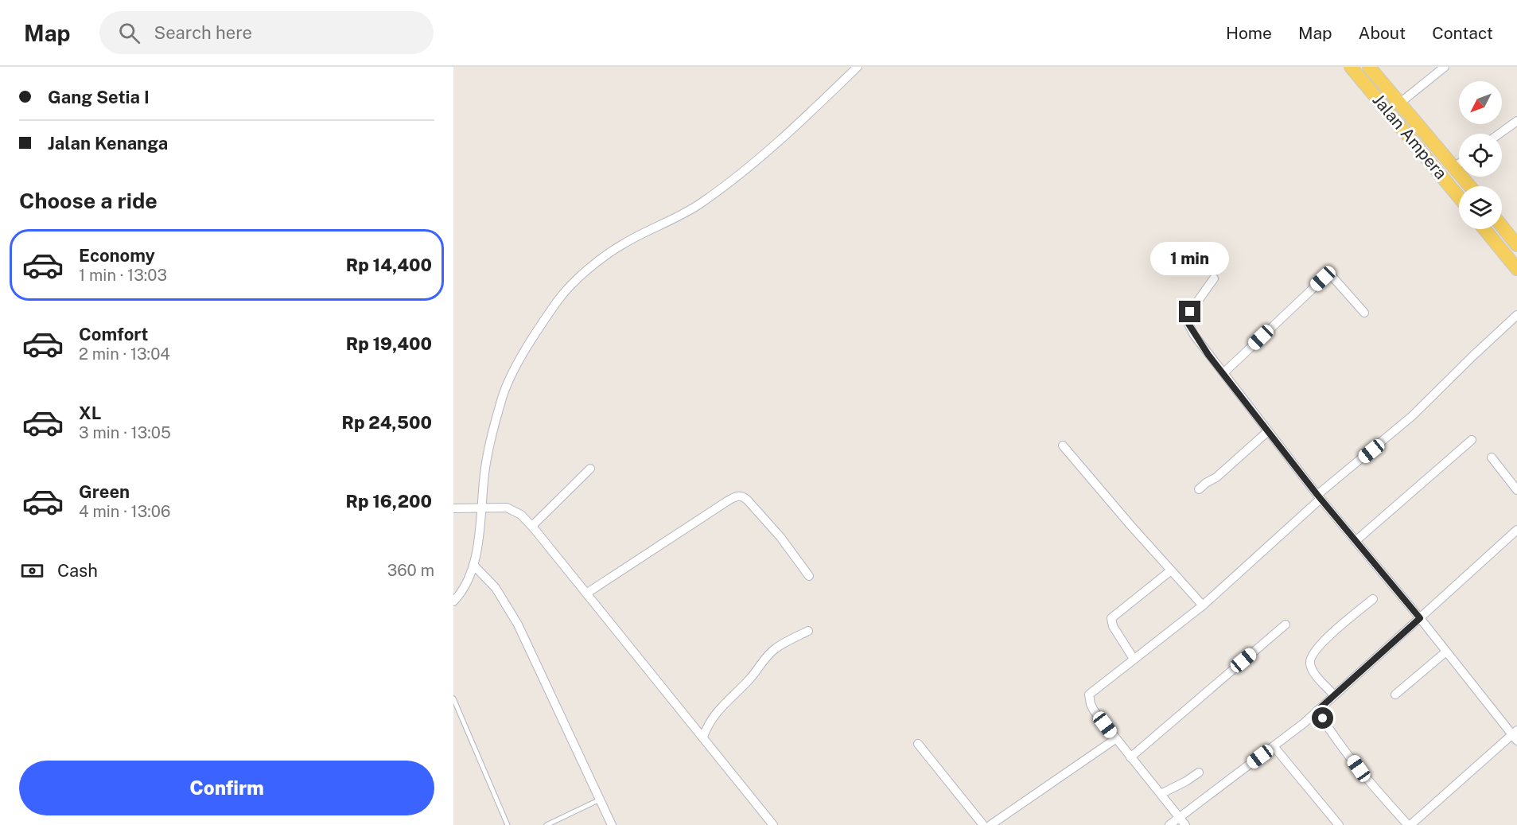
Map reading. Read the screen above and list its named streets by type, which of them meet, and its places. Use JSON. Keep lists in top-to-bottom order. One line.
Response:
{"streets":{"main road":["Jalan Ampera"]},"north":"bottom left","page":{"header":"Map","search":"Search here","nav":["Home","Map","About","Contact"],"banner":["Gang Setia I","Jalan Kenanga"],"heading":"Choose a ride","list":[{"name":"Economy","note":"1 min · 13:03","value":"Rp 14,400"},{"name":"Comfort","note":"2 min · 13:04","value":"Rp 19,400"},{"name":"XL","note":"3 min · 13:05","value":"Rp 24,500"},{"name":"Green","note":"4 min · 13:06","value":"Rp 16,200"}],"bubble":"1 min","pay":["Cash","360 m"],"buttons":"Confirm"}}
